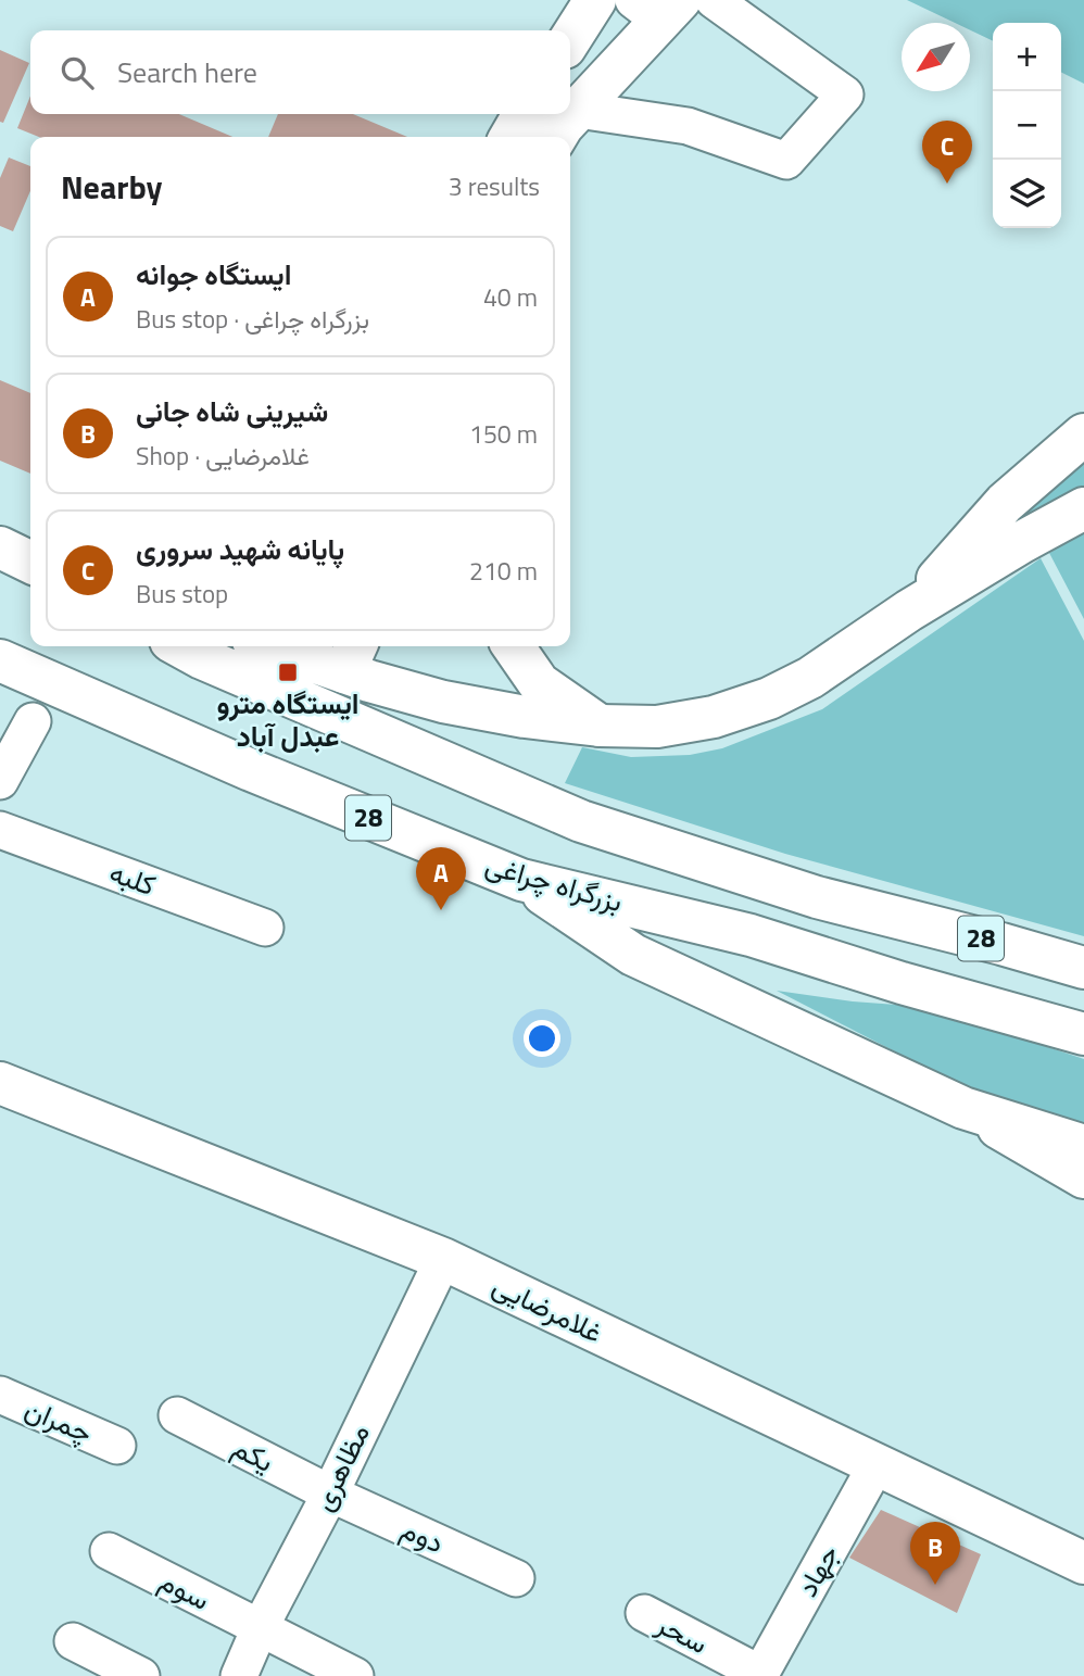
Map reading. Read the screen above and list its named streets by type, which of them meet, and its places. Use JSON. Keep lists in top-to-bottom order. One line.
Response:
{"streets":{"main road":["28","بزرگراه چراغی","غلامرضایی"],"street":["کلبه","چمران","یکم","مظاهری","دوم","جهاد","سوم","سحر"]},"crossings":[["غلامرضایی","مظاهری"],["غلامرضایی","جهاد"],["یکم","مظاهری"],["یکم","دوم"],["مظاهری","دوم"],["مظاهری","سوم"],["جهاد","سحر"]],"places":{"transit":["ایستگاه مترو عبدل آباد"]},"north":"bottom left","page":{"map_buttons":["+","−"],"search":"Search here","pins":["C","A","B"],"heading":["Nearby","3 results"],"list":[{"mark":"A","name":"ایستگاه جوانه","note":"Bus stop · بزرگراه چراغی","value":"40 m"},{"mark":"B","name":"شیرینی شاه جانی","note":"Shop · غلامرضایی","value":"150 m"},{"mark":"C","name":"پایانه شهید سروری","note":"Bus stop","value":"210 m"}]}}
